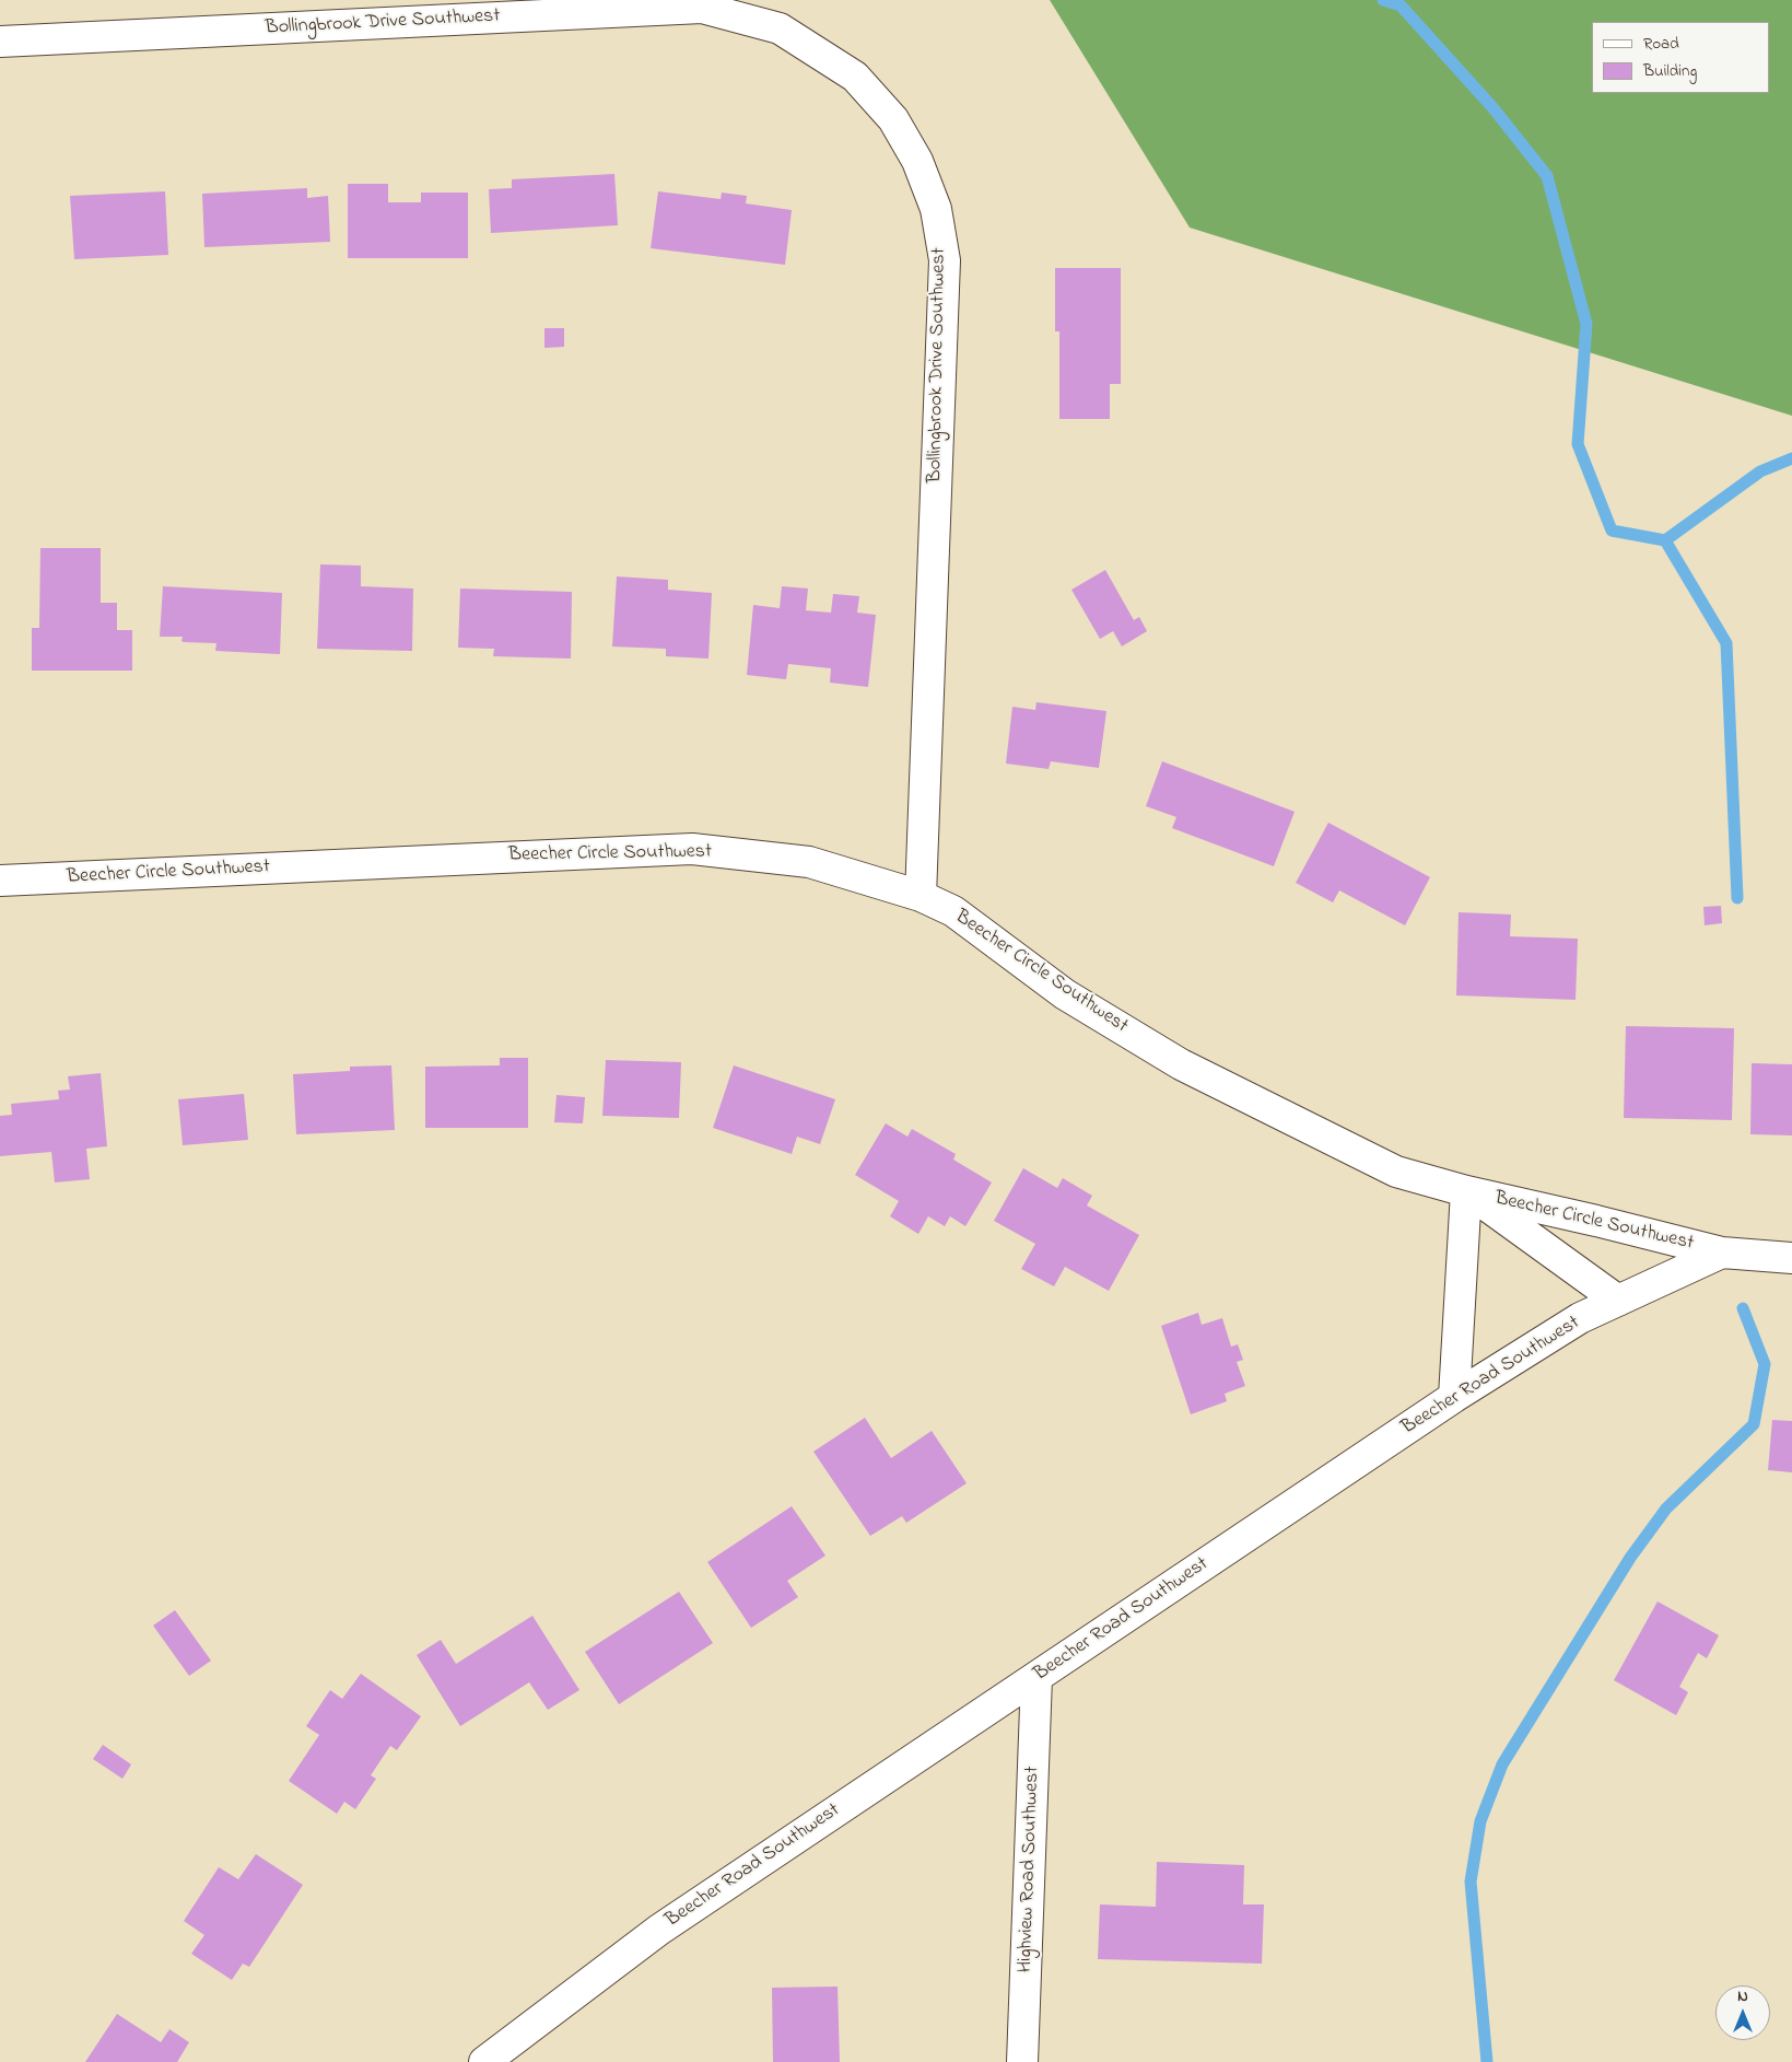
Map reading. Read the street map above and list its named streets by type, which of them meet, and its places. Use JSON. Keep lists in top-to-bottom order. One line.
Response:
{"streets":{"street":["Bollingbrook Drive Southwest","Beecher Circle Southwest","Beecher Road Southwest","Highview Road Southwest"]},"crossings":[["Bollingbrook Drive Southwest","Beecher Circle Southwest"],["Beecher Circle Southwest","Beecher Road Southwest"],["Beecher Road Southwest","Highview Road Southwest"]],"legend":["Road","Building"],"north":"top"}
